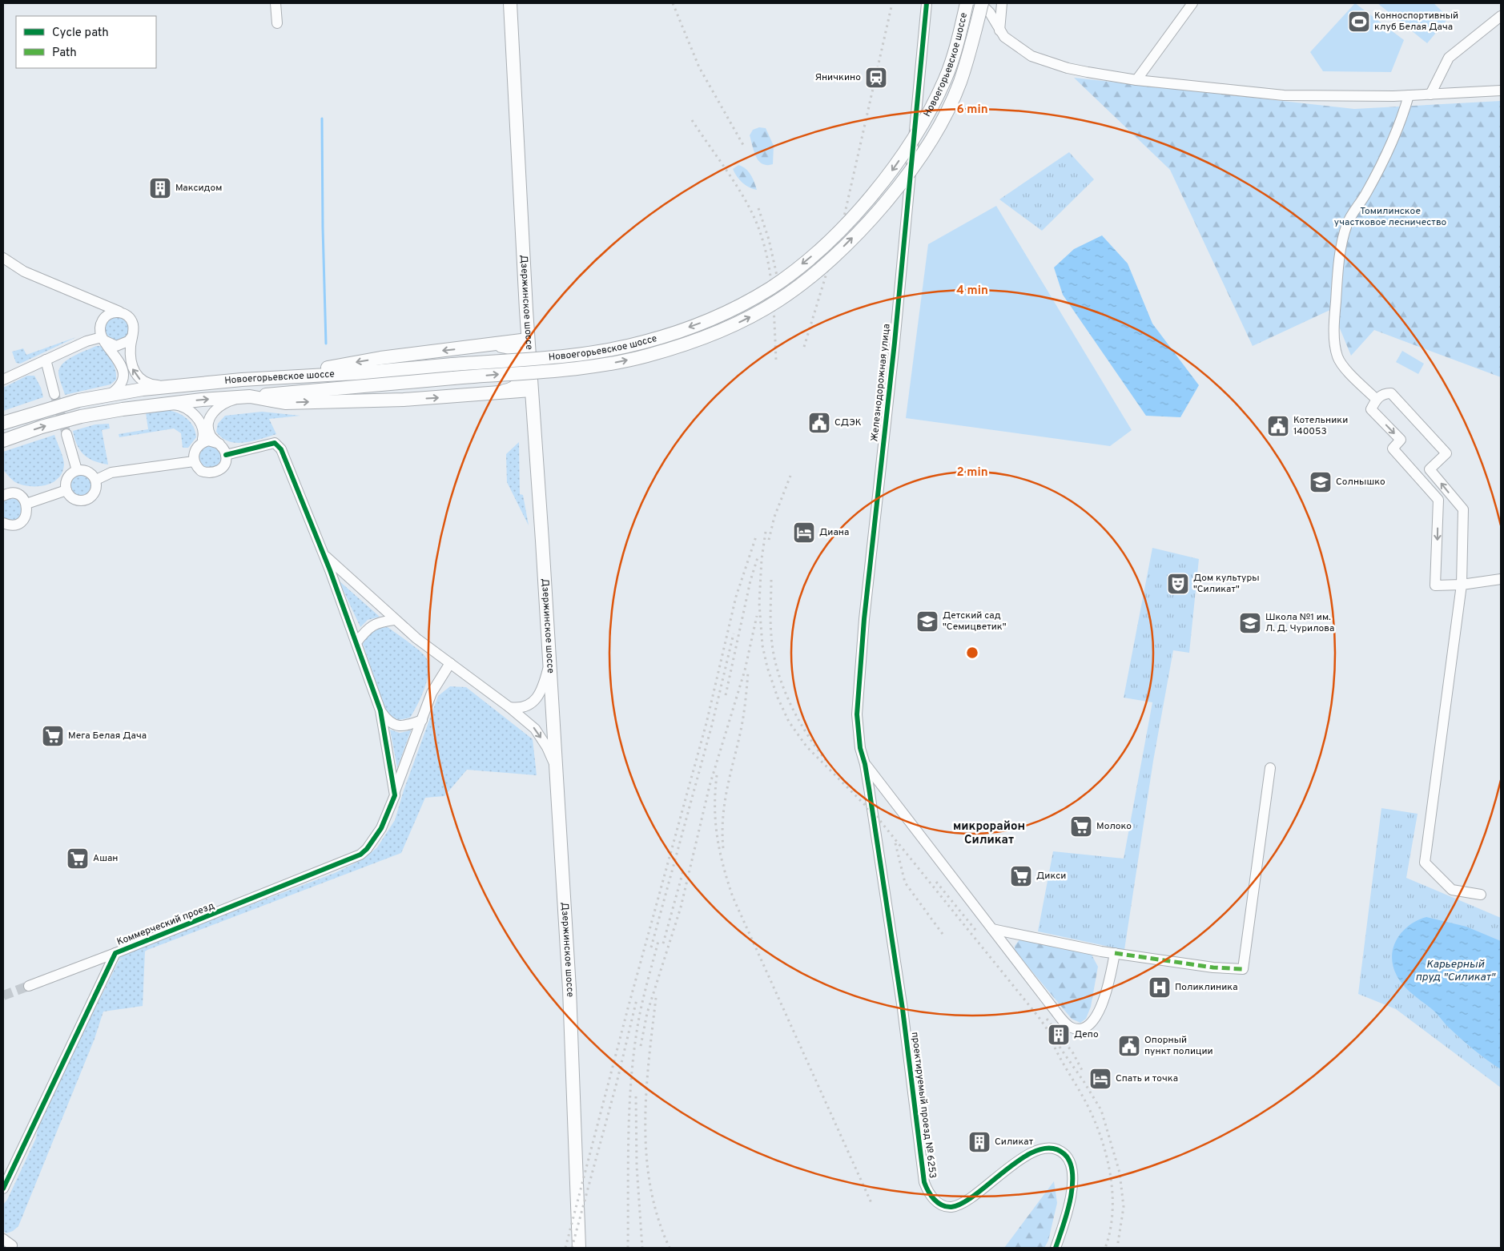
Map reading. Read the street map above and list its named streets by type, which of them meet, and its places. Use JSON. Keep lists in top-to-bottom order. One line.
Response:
{"streets":{"main road":["Новоегорьевское шоссе","Дзержинское шоссе"],"street":["Железнодорожная улица","Коммерческий проезд","проектируемый проезд № 6253"]},"crossings":[["Железнодорожная улица","проектируемый проезд № 6253"]],"districts":["микрорайон Силикат"],"water":["Карьерный пруд \"Силикат\""],"parks":["Томилинское участковое лесничество"],"places":{"sports":["Конноспортивный клуб Белая Дача"],"station":["Яничкино"],"building":["Максидом","Депо","Силикат"],"public building":["СДЭК","Котельники 140053","Опорный пункт полиции"],"school or university":["Солнышко","Детский сад \"Семицветик\"","Школа №1 им. Л. Д. Чурилова"],"hotel":["Диана","Спать и точка"],"theatre":["Дом культуры \"Силикат\""],"supermarket":["Мега Белая Дача","Молоко","Ашан","Дикси"],"hospital":["Поликлиника"]},"legend":["Cycle path","Path"],"rings":["6 min","4 min","2 min"]}
